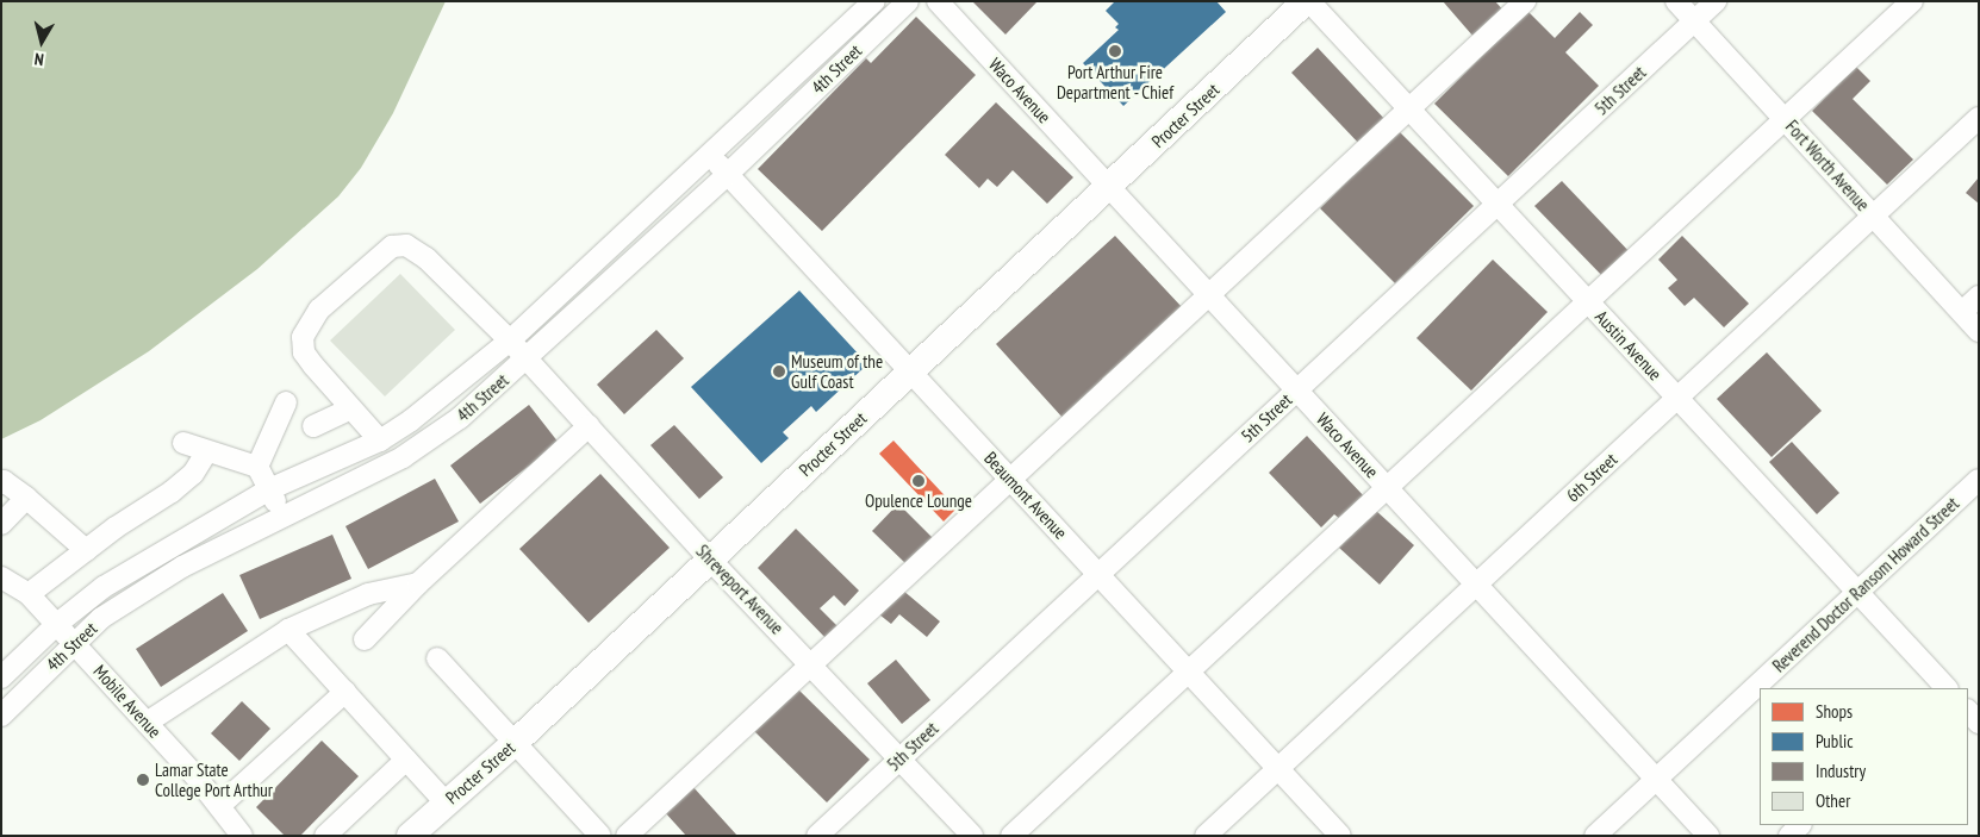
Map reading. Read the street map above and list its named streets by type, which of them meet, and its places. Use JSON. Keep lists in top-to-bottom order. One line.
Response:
{"streets":{"main road":["Procter Street"],"street":["4th Street","Waco Avenue","5th Street","Fort Worth Avenue","Austin Avenue","6th Street","Beaumont Avenue","Reverend Doctor Ransom Howard Street","Shreveport Avenue","Mobile Avenue"]},"crossings":[["4th Street","Beaumont Avenue"],["4th Street","Shreveport Avenue"],["4th Street","Mobile Avenue"],["Waco Avenue","5th Street"],["Waco Avenue","Procter Street"],["Waco Avenue","6th Street"],["Waco Avenue","Reverend Doctor Ransom Howard Street"],["5th Street","Fort Worth Avenue"],["5th Street","Austin Avenue"],["5th Street","Beaumont Avenue"],["5th Street","Shreveport Avenue"],["Procter Street","Austin Avenue"],["Procter Street","Beaumont Avenue"],["Procter Street","Shreveport Avenue"],["Fort Worth Avenue","6th Street"],["Austin Avenue","6th Street"],["Austin Avenue","Reverend Doctor Ransom Howard Street"],["6th Street","Beaumont Avenue"]],"places":["Port Arthur Fire Department - Chief","Museum of the Gulf Coast","Opulence Lounge","Lamar State College Port Arthur"],"legend":["Shops","Public","Industry","Other"],"north":"bottom"}
